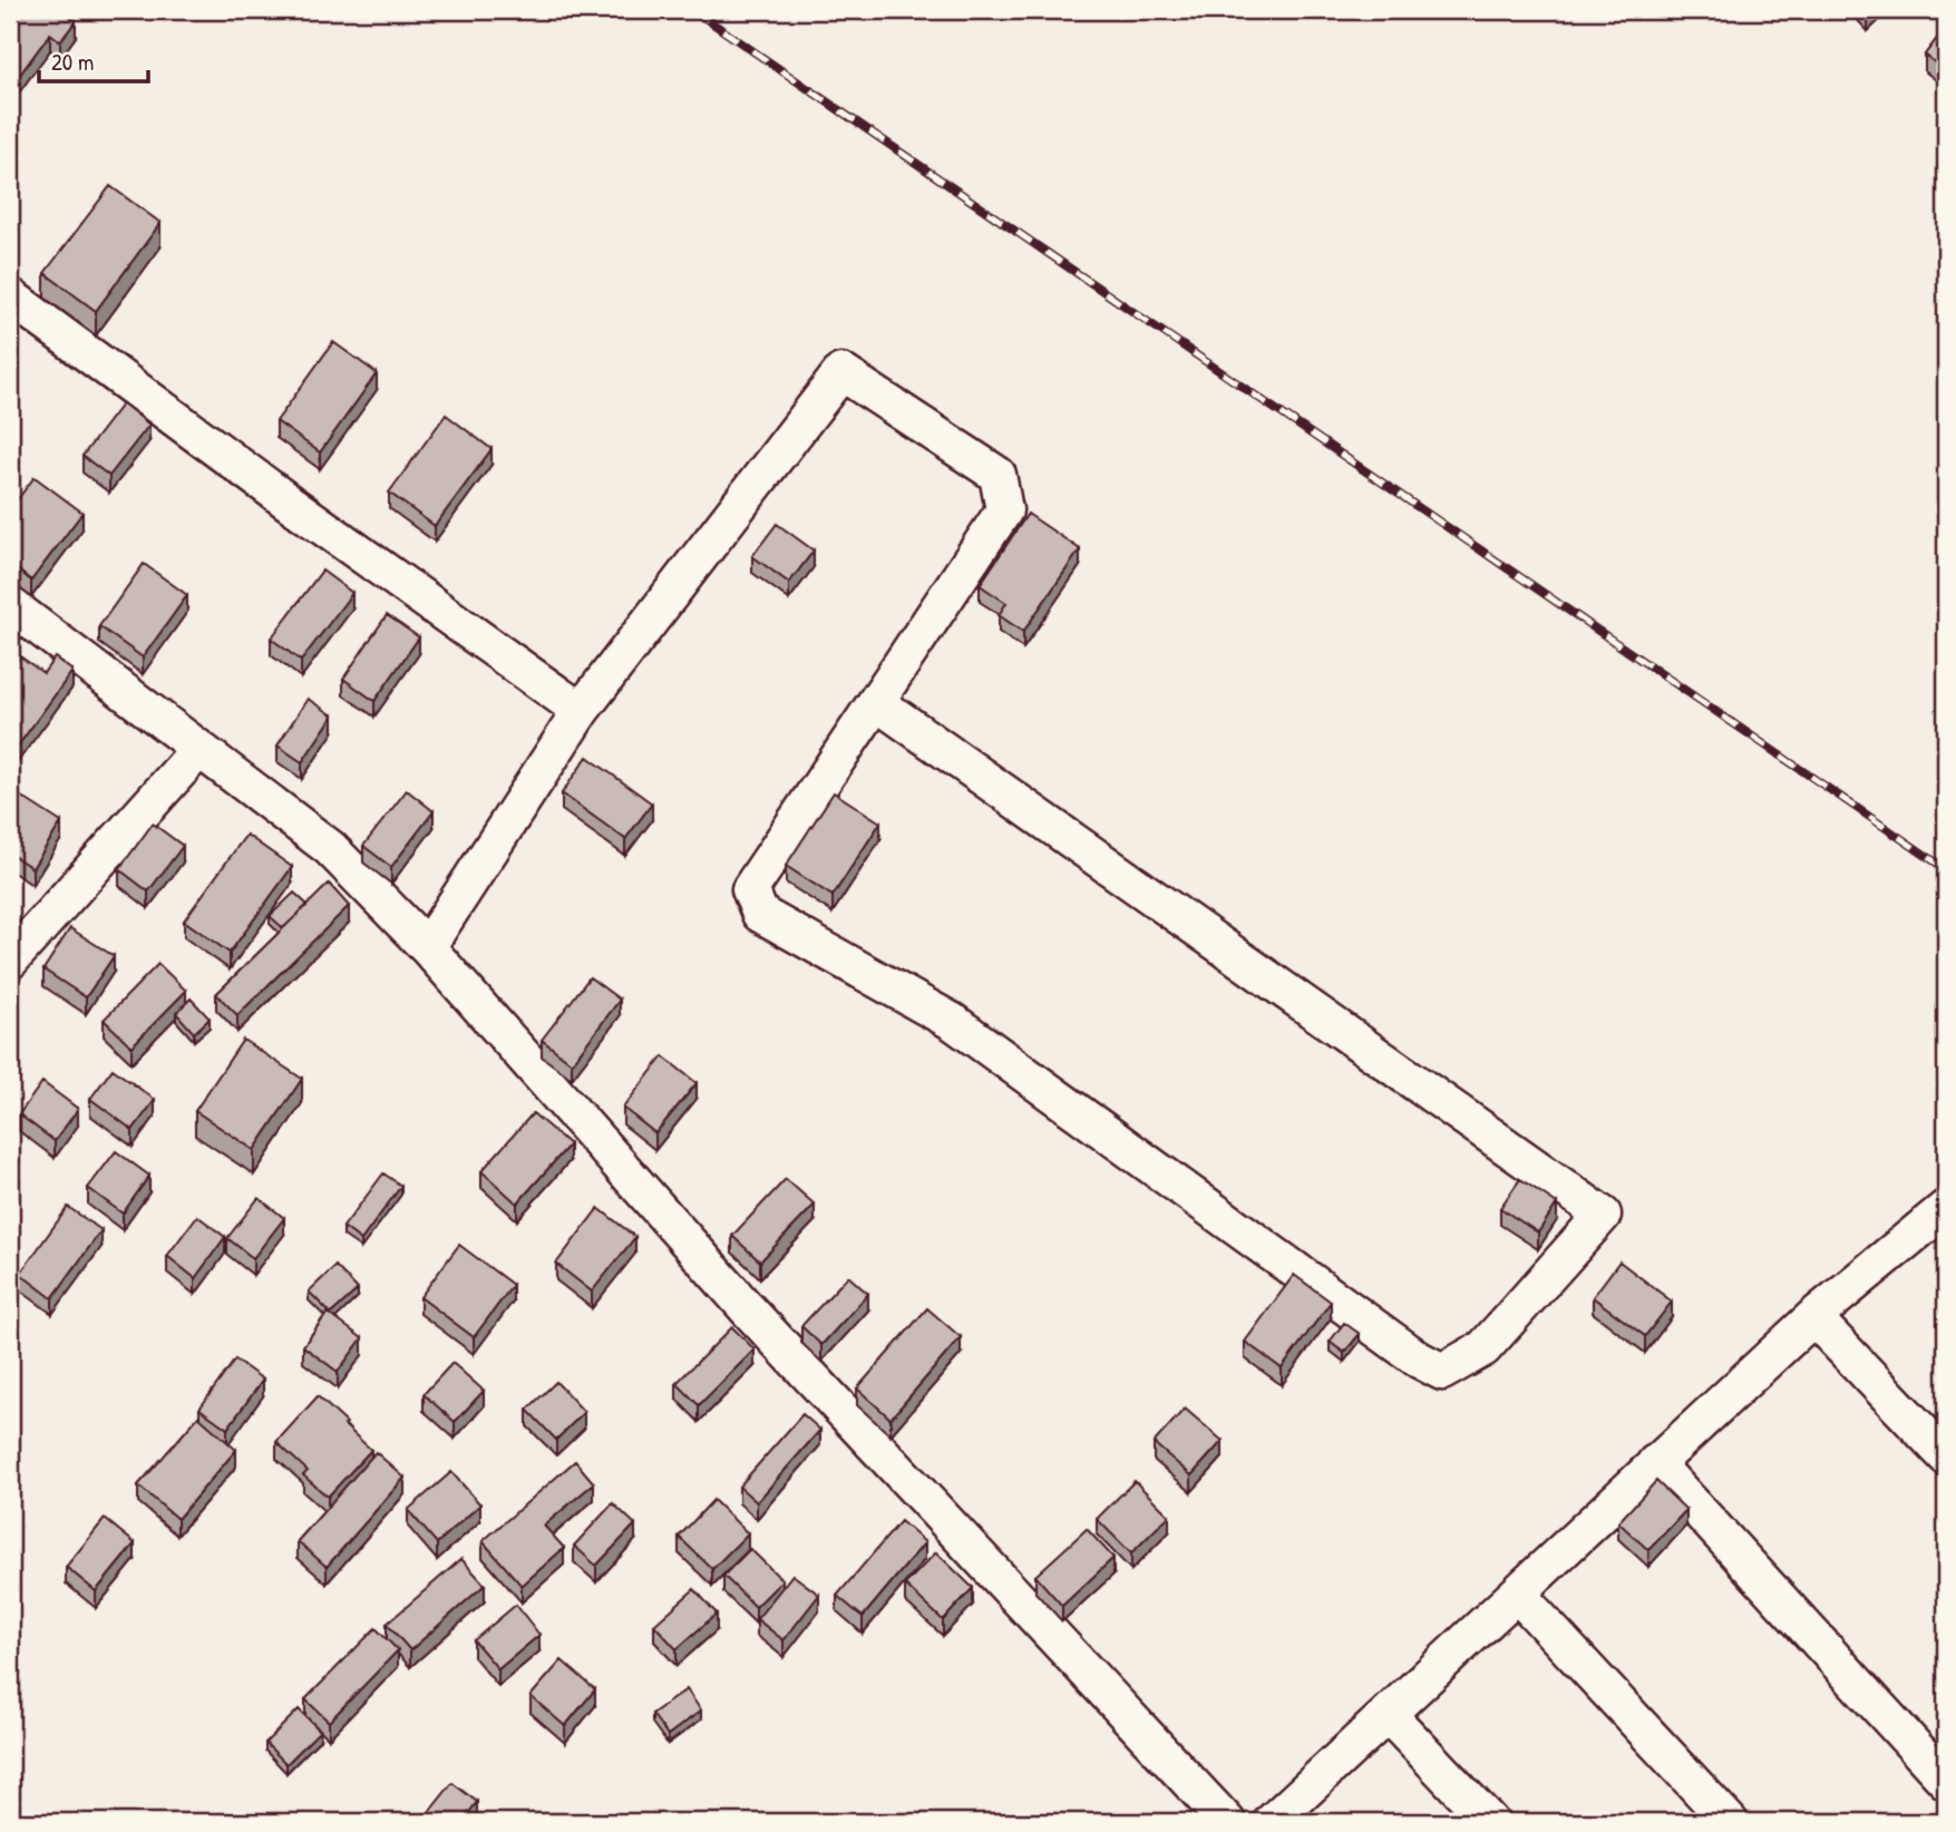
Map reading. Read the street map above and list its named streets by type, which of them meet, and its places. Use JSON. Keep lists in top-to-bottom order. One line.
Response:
{"scale_bar":"20 m"}
